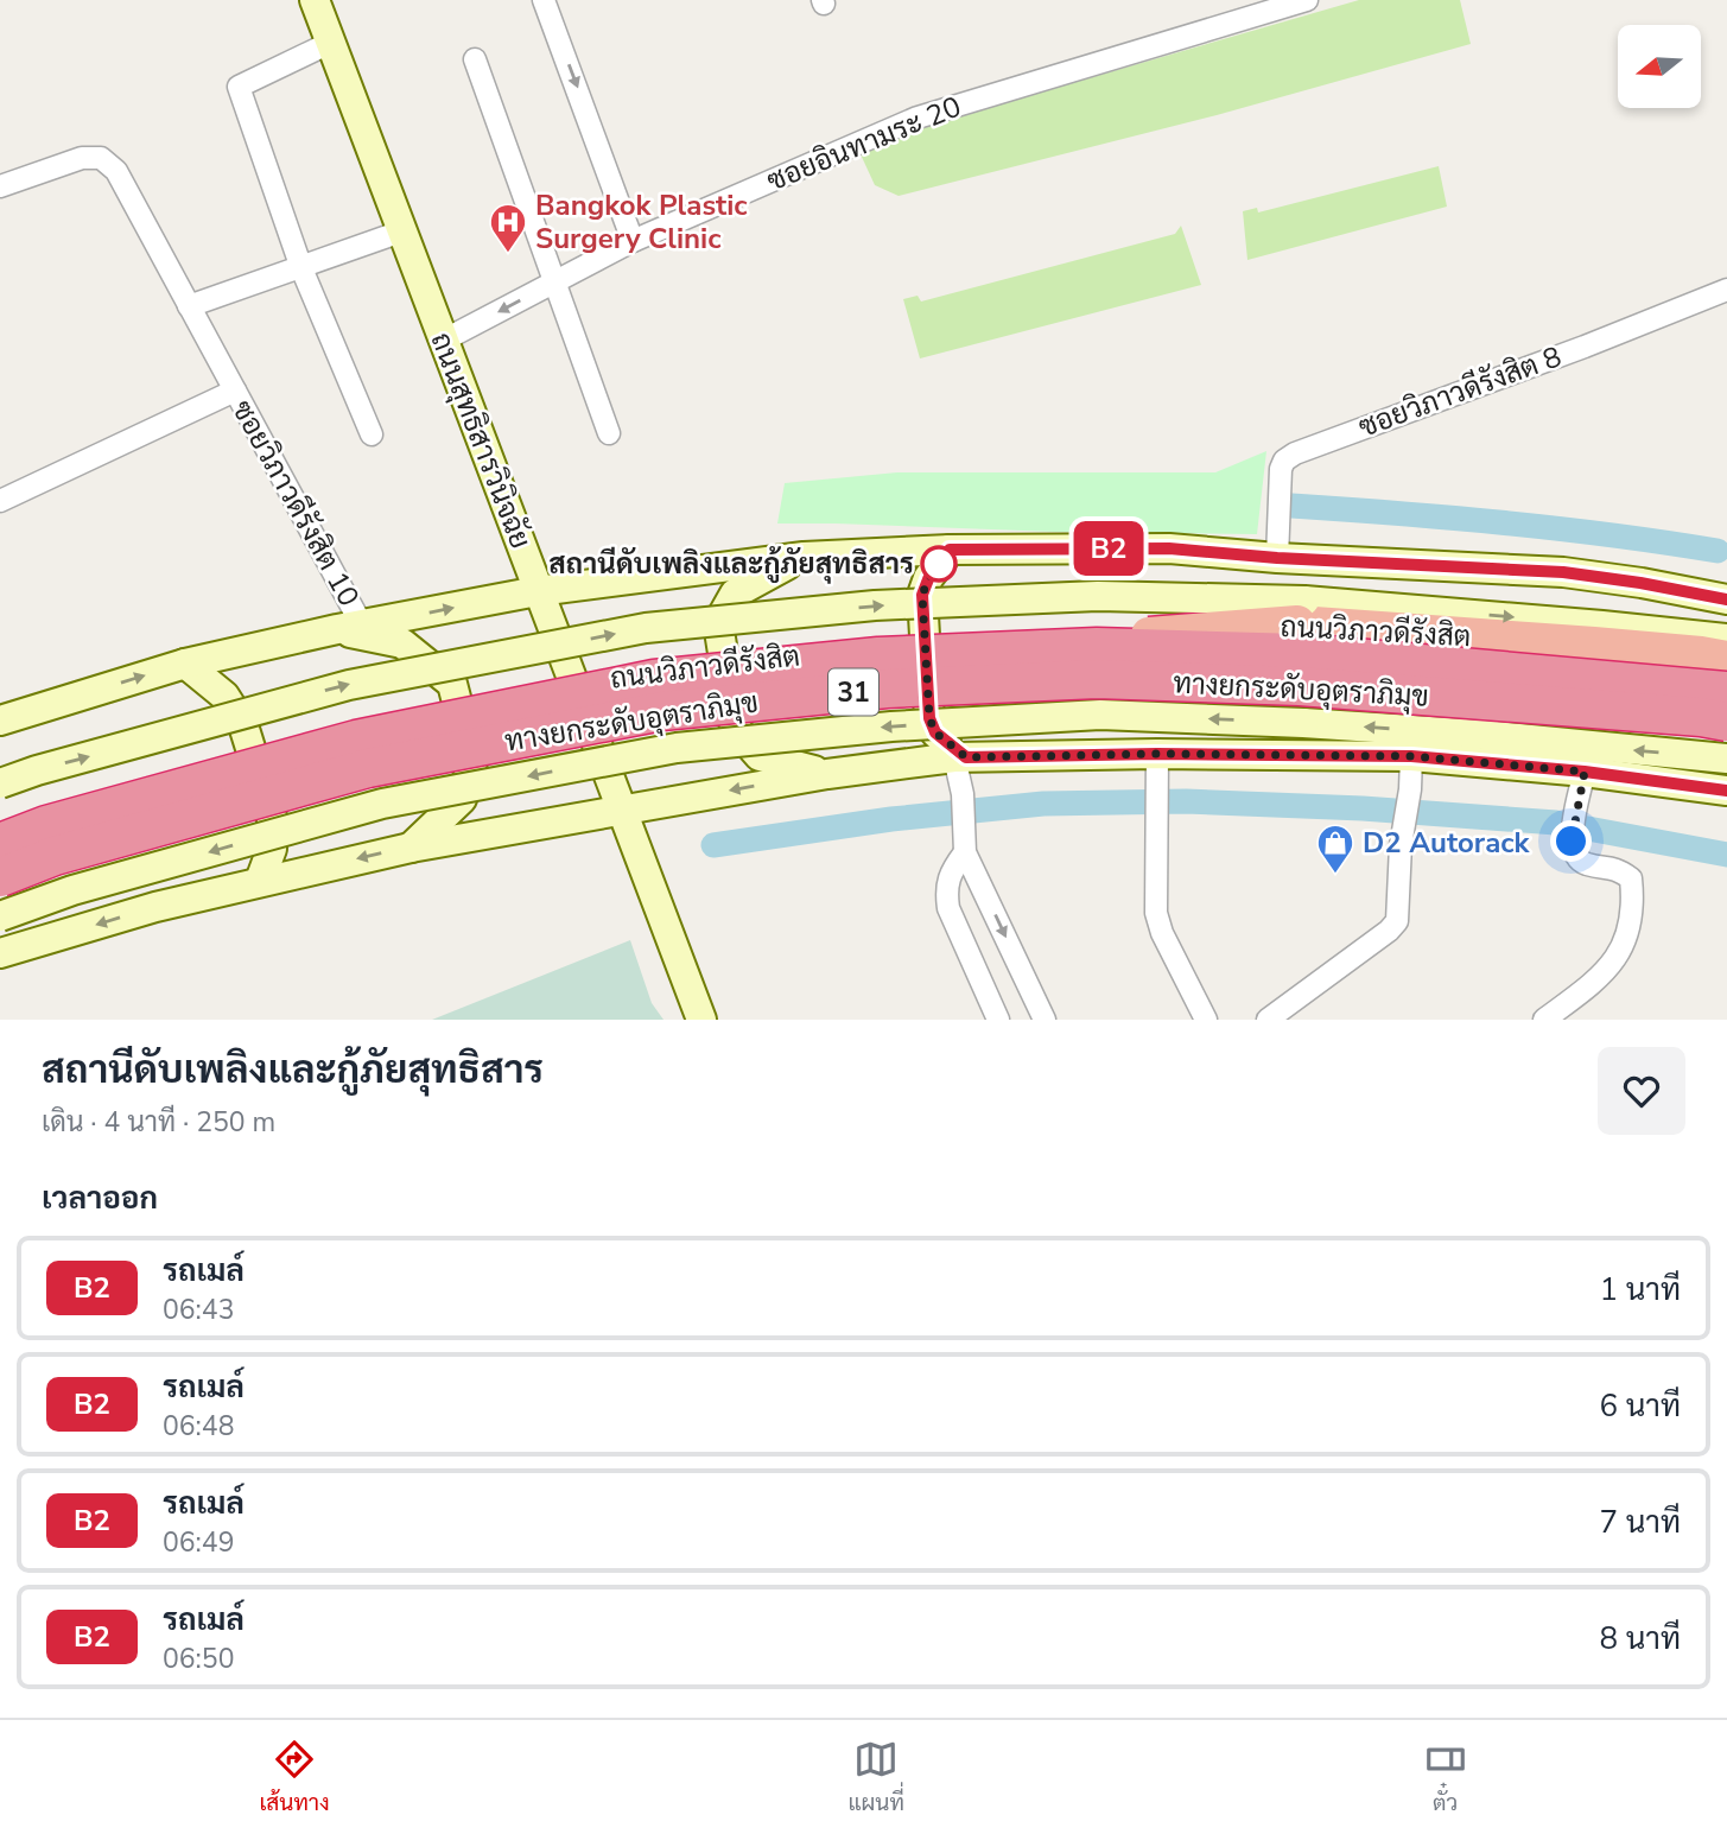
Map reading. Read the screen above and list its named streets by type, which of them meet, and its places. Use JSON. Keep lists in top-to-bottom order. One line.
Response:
{"streets":{"highway":["ถนนวิภาวดีรังสิต","ทางยกระดับอุตราภิมุข","31"],"main road":["ถนนสุทธิสารวินิจฉัย"],"street":["ซอยอินทามระ 20","ซอยวิภาวดีรังสิต 8","ซอยวิภาวดีรังสิต 10"]},"crossings":[["ซอยอินทามระ 20","ถนนสุทธิสารวินิจฉัย"],["ถนนวิภาวดีรังสิต","31"]],"places":{"hospital":["Bangkok Plastic Surgery Clinic"],"other":["สถานีดับเพลิงและกู้ภัยสุทธิสาร"],"shop":["D2 Autorack"]},"lines":["bus line B2"],"north":"left","page":{"on_map":"B2","heading":[["สถานีดับเพลิงและกู้ภัยสุทธิสาร","เดิน · 4 นาที · 250 m"],"เวลาออก"],"list":[{"mark":"B2","name":"รถเมล์","note":"06:43","value":"1 นาที"},{"mark":"B2","name":"รถเมล์","note":"06:48","value":"6 นาที"},{"mark":"B2","name":"รถเมล์","note":"06:49","value":"7 นาที"},{"mark":"B2","name":"รถเมล์","note":"06:50","value":"8 นาที"}],"tabs":["เส้นทาง","แผนที่","ตั๋ว"]}}
